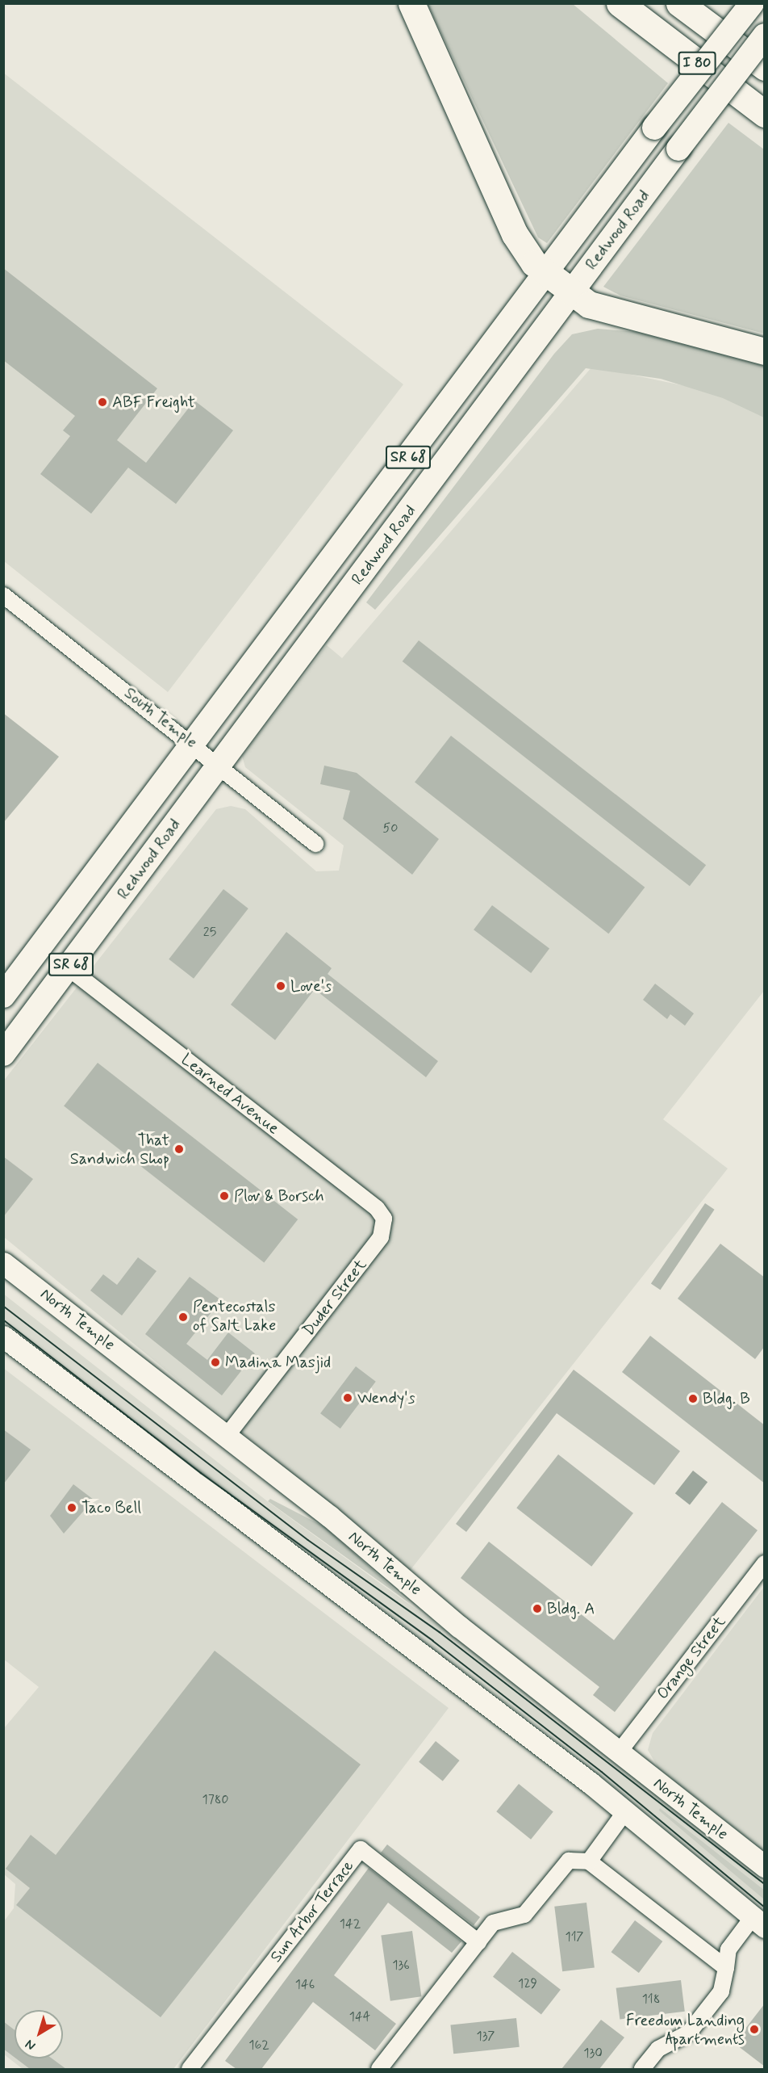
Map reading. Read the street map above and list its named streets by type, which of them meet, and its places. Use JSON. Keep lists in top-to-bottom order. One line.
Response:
{"streets":{"highway":["I 80"],"main road":["Redwood Road","SR 68","North Temple"],"street":["South Temple","Learned Avenue","Duder Street","Orange Street","Sun Arbor Terrace"]},"crossings":[["Redwood Road","South Temple"],["Redwood Road","Learned Avenue"],["Learned Avenue","Duder Street"],["Duder Street","North Temple"],["North Temple","Orange Street"]],"places":["ABF Freight","Love's","That Sandwich Shop","Plov & Borsch","Pentecostals of Salt Lake","Madina Masjid","Wendy's","Bldg. B","Taco Bell","Bldg. A","Freedom Landing Apartments"],"house_numbers":["50","25","1780","142","117","136","129","146","118","144","137","162","130"],"north":"bottom left"}
